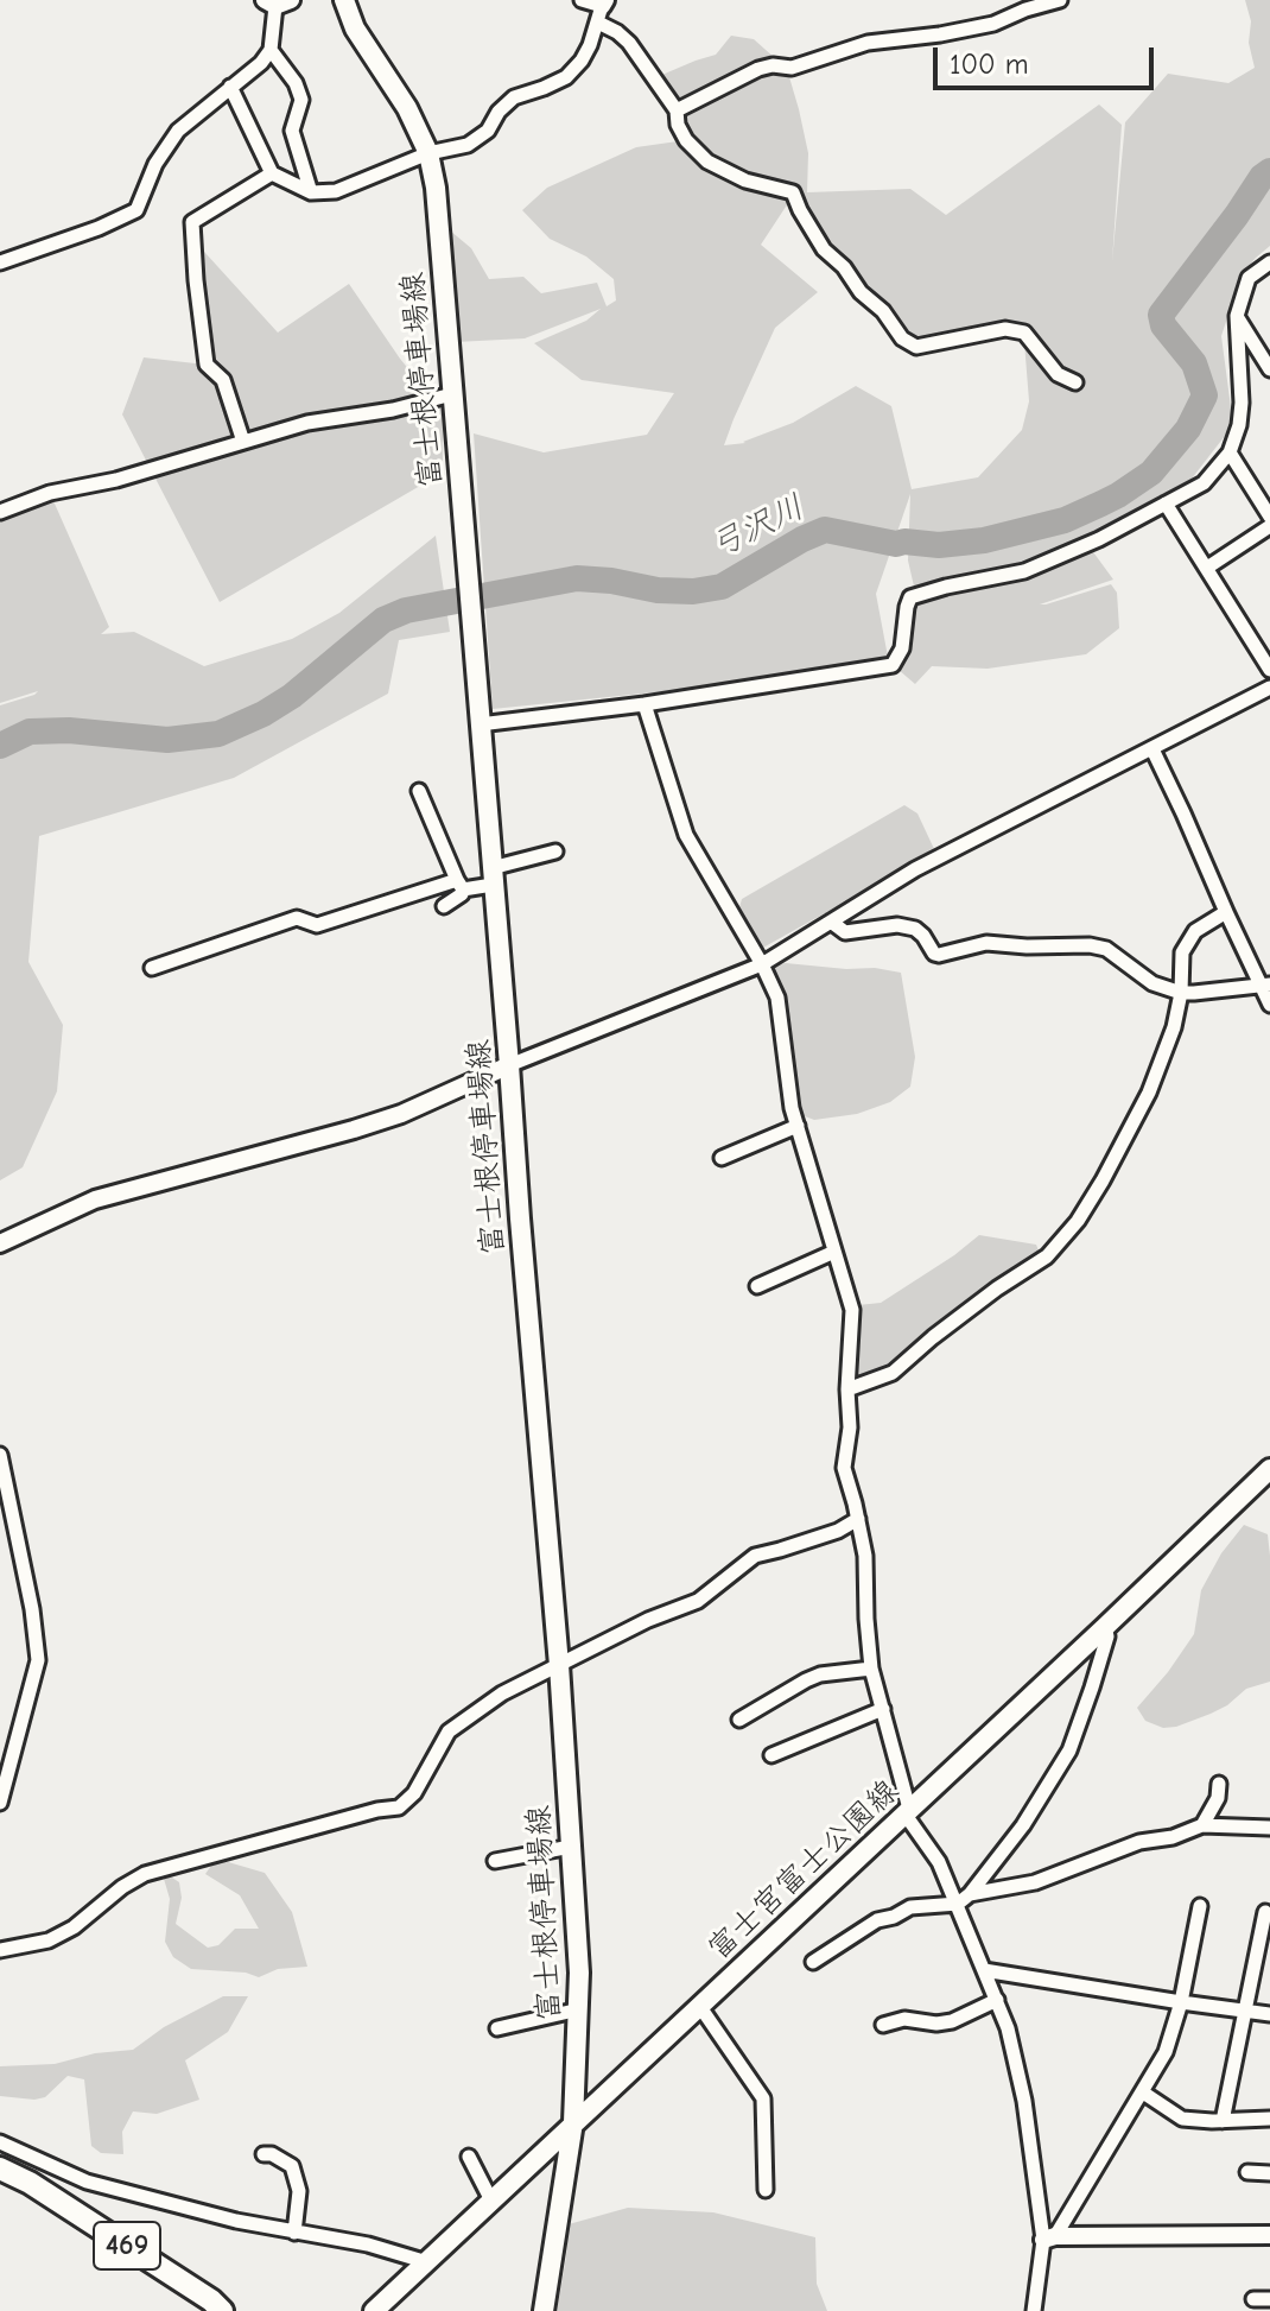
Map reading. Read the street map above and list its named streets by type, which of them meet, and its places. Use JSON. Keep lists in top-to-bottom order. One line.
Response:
{"streets":{"highway":["469"],"main road":["富士根停車場線","富士宮富士公園線"]},"crossings":[["富士根停車場線","富士宮富士公園線"]],"water":["弓沢川"],"scale_bar":"100 m"}
